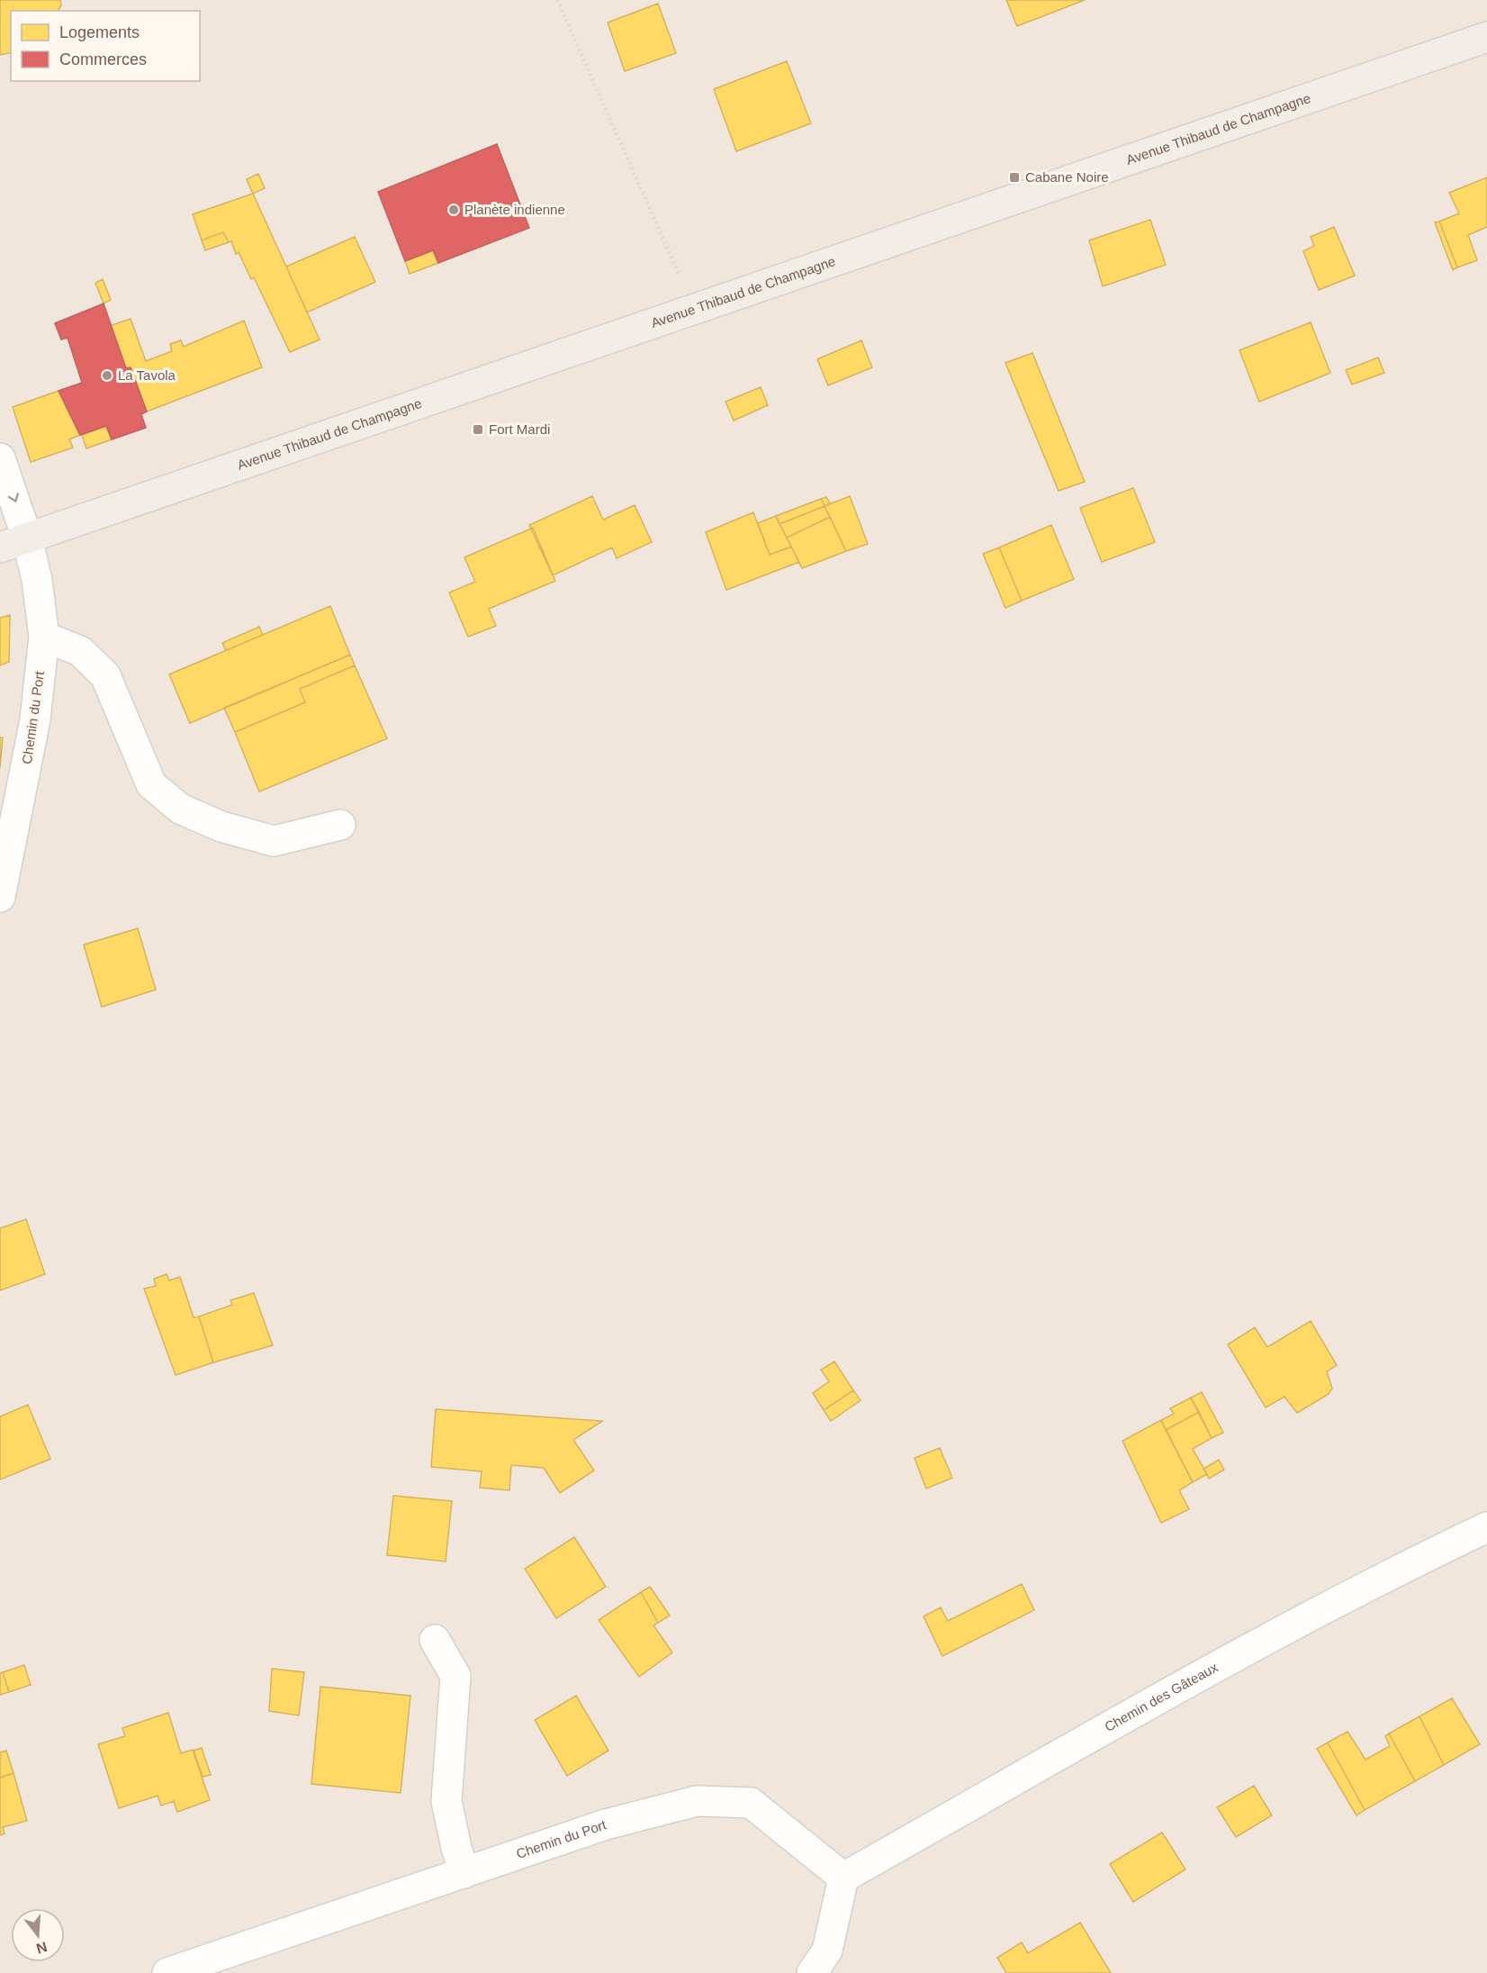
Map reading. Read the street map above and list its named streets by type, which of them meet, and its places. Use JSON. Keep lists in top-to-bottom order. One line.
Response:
{"streets":{"main road":["Avenue Thibaud de Champagne"],"street":["Chemin du Port","Chemin des Gâteaux"]},"crossings":[["Avenue Thibaud de Champagne","Chemin du Port"],["Chemin du Port","Chemin des Gâteaux"]],"places":{"transit":["Cabane Noire","Fort Mardi"],"other":["Planète indienne","La Tavola"]},"legend":["Logements","Commerces"],"north":"bottom"}
